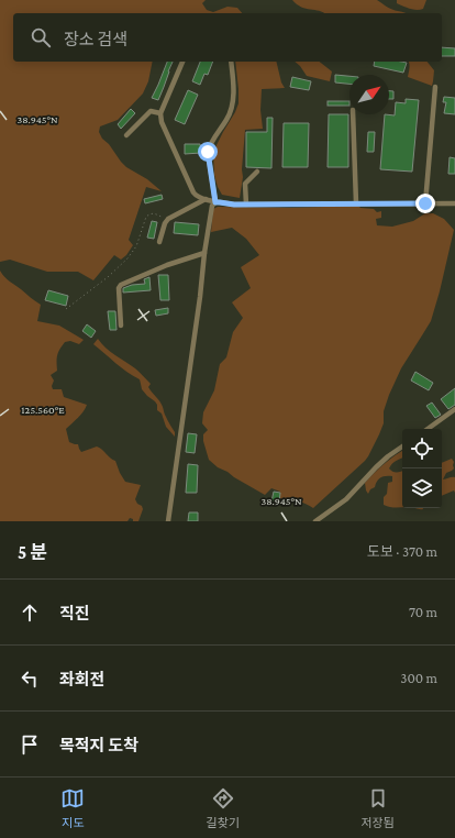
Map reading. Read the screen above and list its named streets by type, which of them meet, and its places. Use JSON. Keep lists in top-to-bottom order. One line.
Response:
{"north":"top right","page":{"search":"장소 검색","heading":["5 분","도보 · 370 m"],"list":[["직진","70 m"],["좌회전","300 m"],"목적지 도착"],"nav":["지도","길찾기","저장됨"]},"coordinates":["38.945°N","125.560°E"]}
